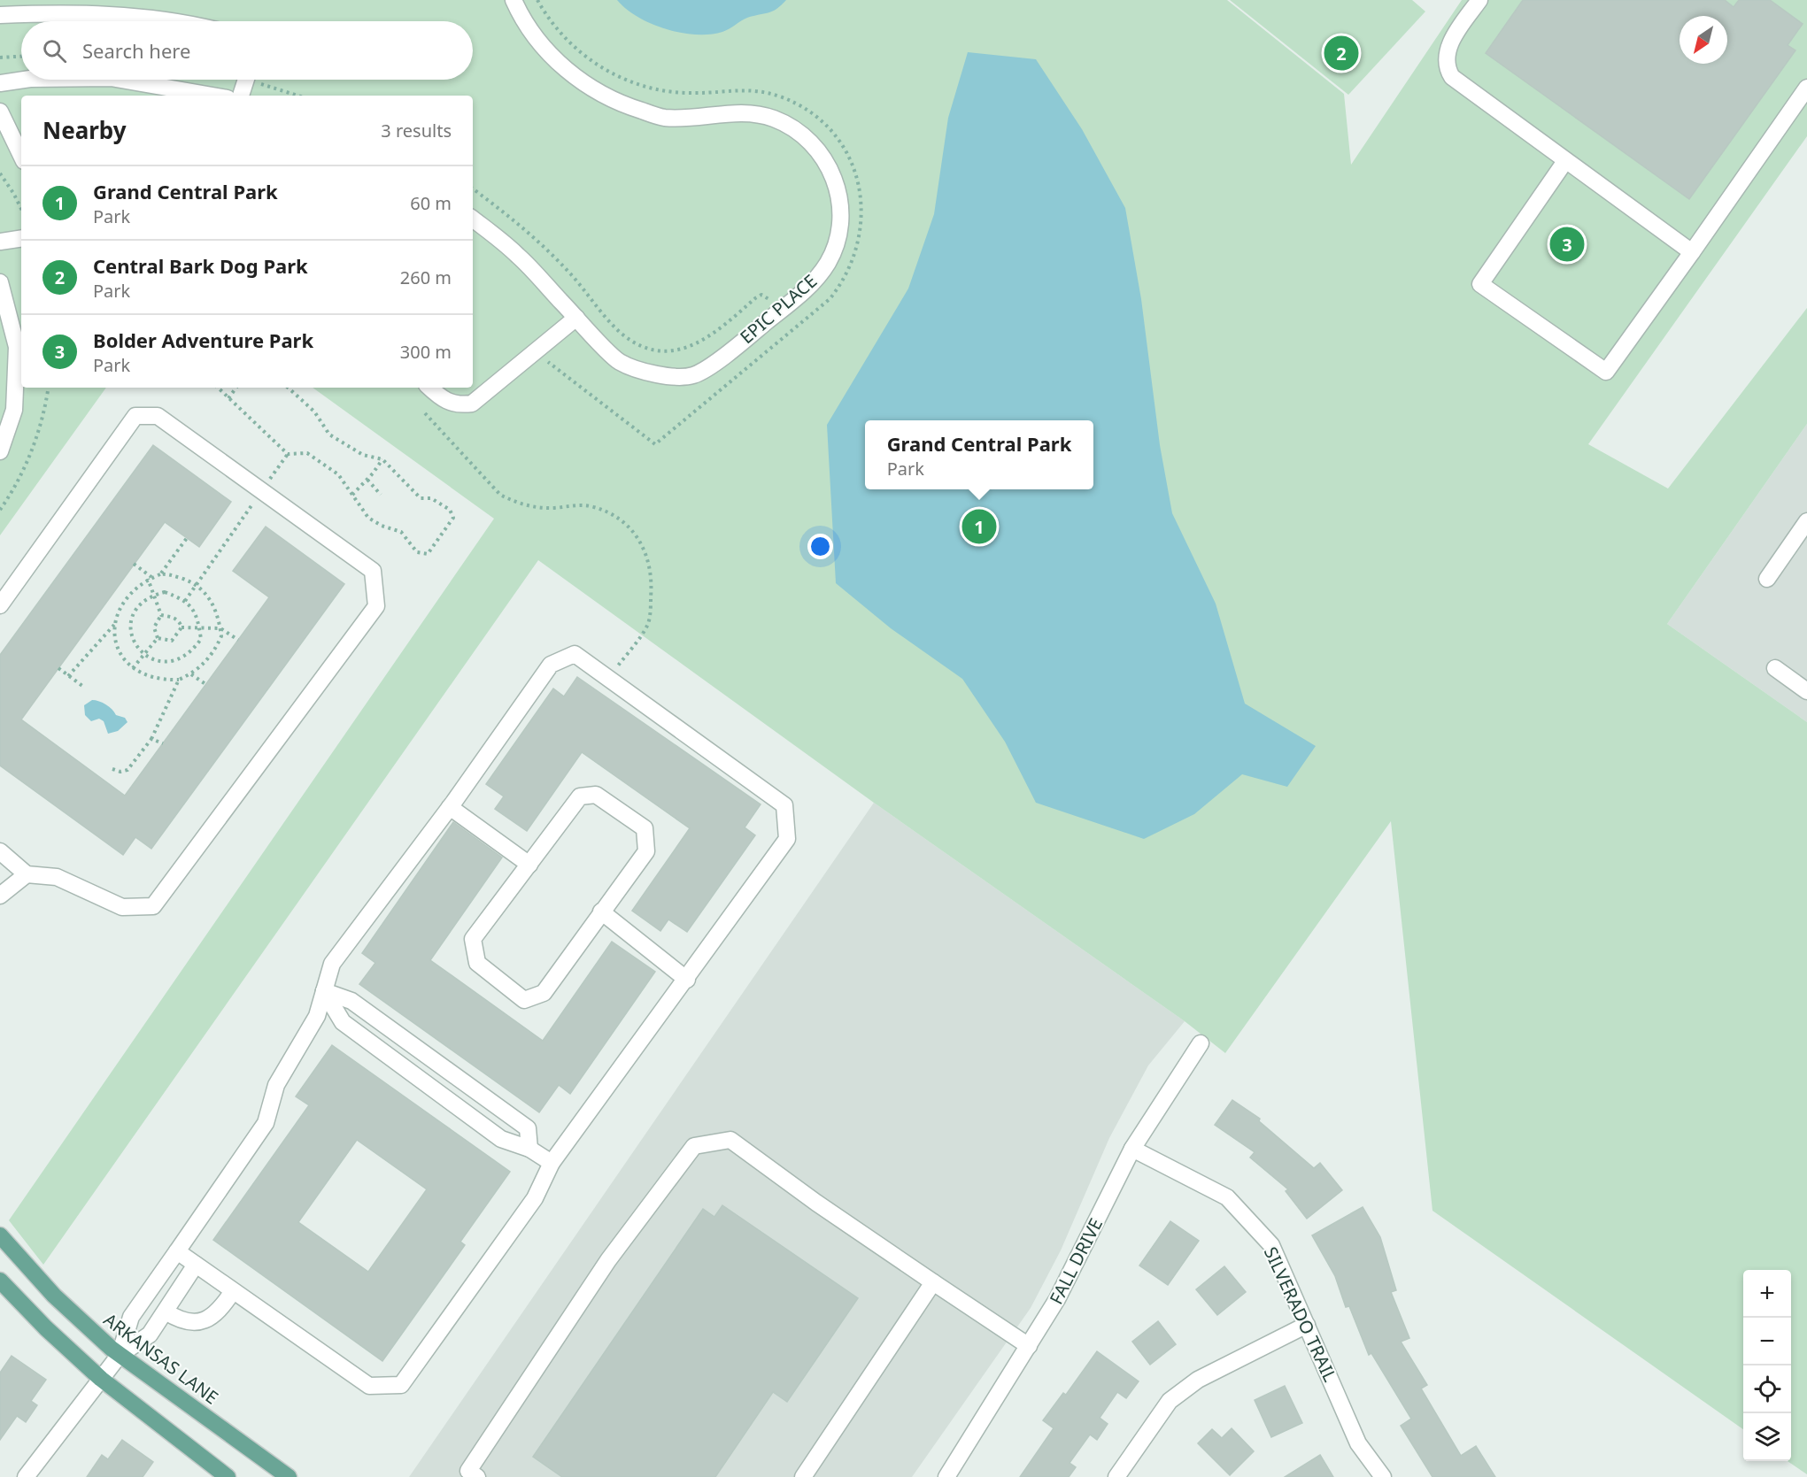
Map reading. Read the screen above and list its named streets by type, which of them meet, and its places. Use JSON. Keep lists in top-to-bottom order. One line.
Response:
{"streets":{"main road":["ARKANSAS LANE"],"street":["EPIC PLACE","FALL DRIVE","SILVERADO TRAIL"]},"crossings":[["FALL DRIVE","SILVERADO TRAIL"]],"north":"bottom left","page":{"search":"Search here","pins":["2","3","1"],"heading":["Nearby","3 results"],"list":[{"mark":"1","name":"Grand Central Park","note":"Park","value":"60 m"},{"mark":"2","name":"Central Bark Dog Park","note":"Park","value":"260 m"},{"mark":"3","name":"Bolder Adventure Park","note":"Park","value":"300 m"}],"popup":["Grand Central Park","Park"],"map_buttons":["+","−"]}}
